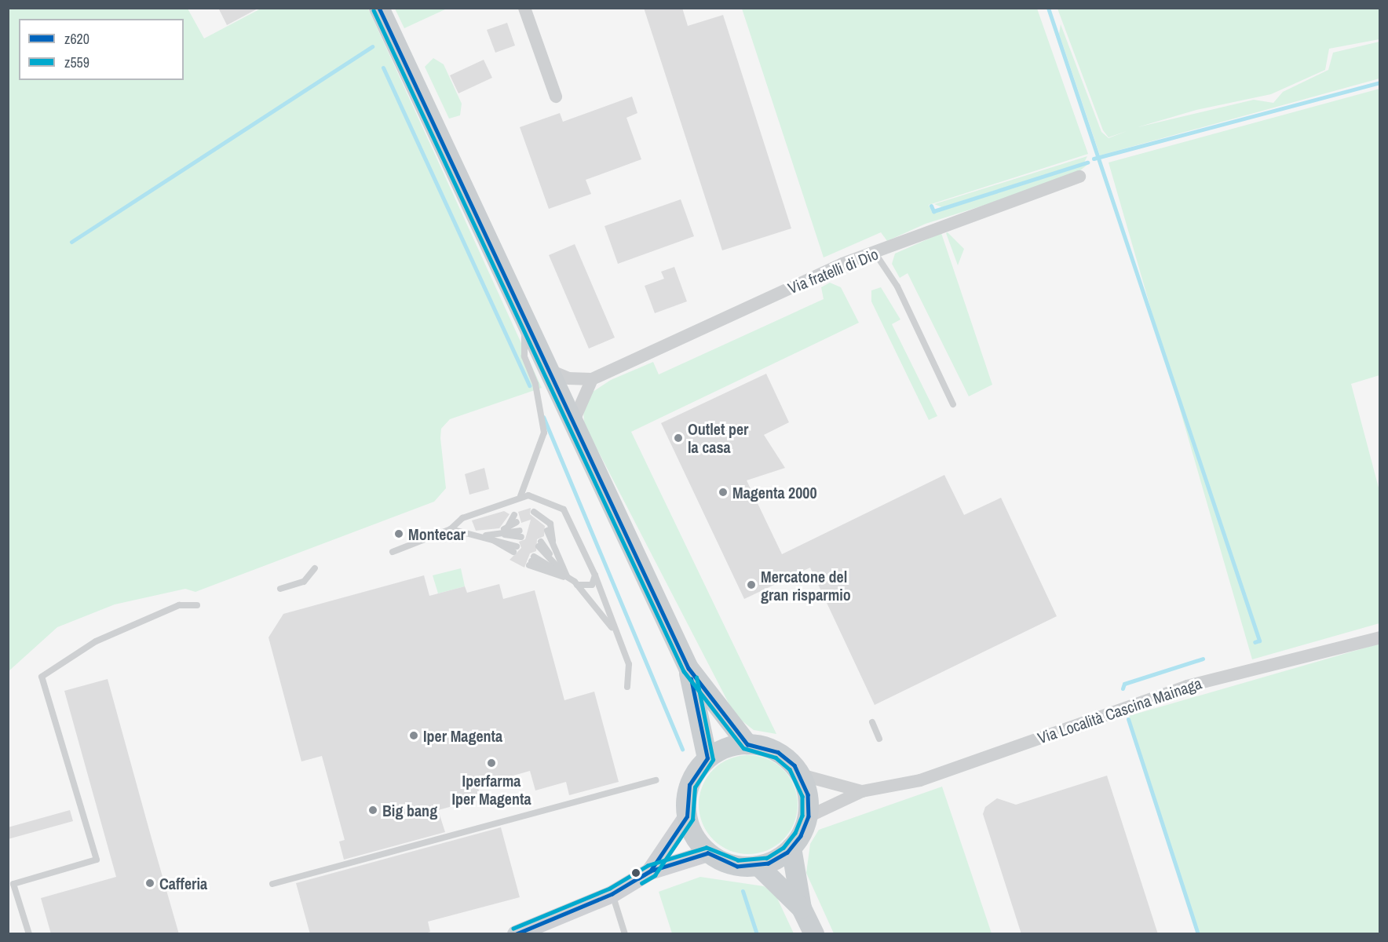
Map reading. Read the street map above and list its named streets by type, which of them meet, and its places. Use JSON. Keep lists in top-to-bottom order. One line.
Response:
{"streets":{"street":["Via fratelli di Dio","Via Località Cascina Mainaga"]},"places":["Outlet per la casa","Magenta 2000","Montecar","Mercatone del gran risparmio","Iper Magenta","Iperfarma Iper Magenta","Big bang","Cafferia"],"lines":["transit line z620","transit line z559"],"legend":["z620","z559"]}
